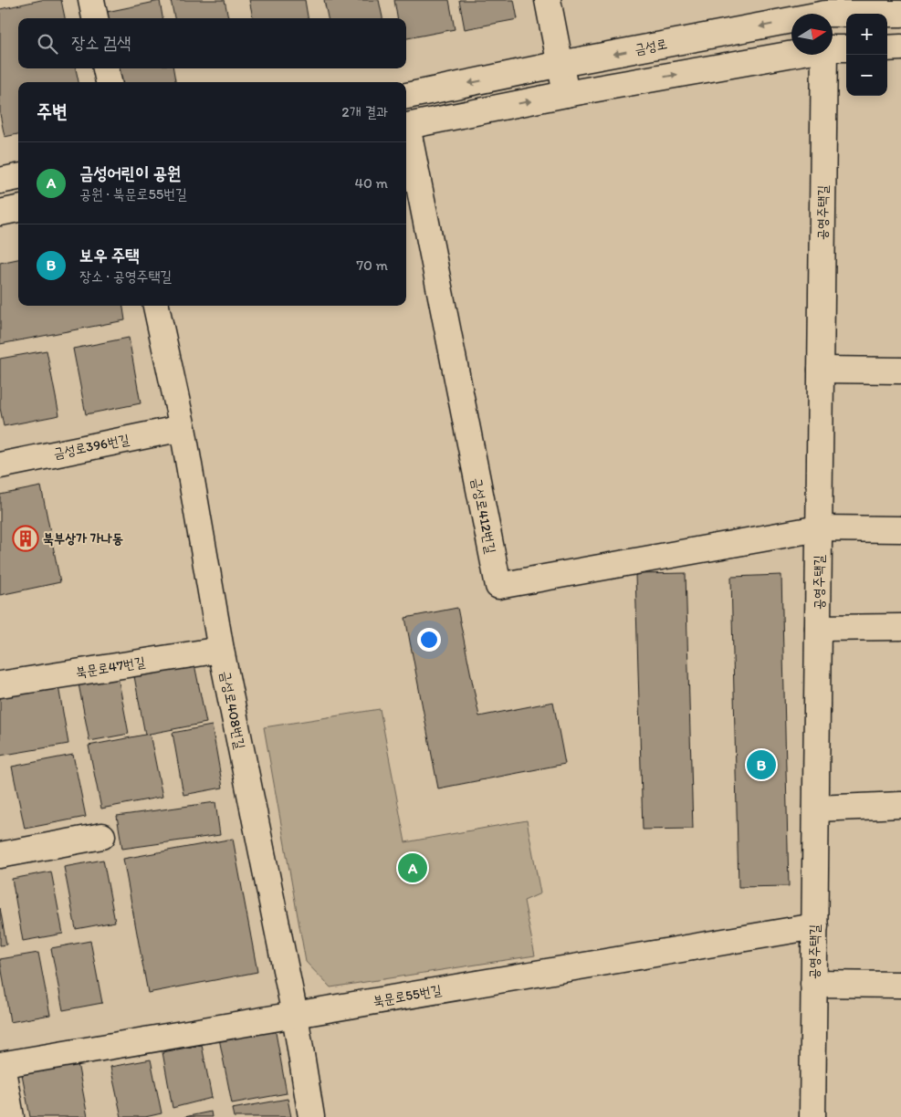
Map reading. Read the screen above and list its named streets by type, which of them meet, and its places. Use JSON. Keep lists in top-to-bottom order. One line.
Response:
{"streets":{"street":["금성로","공영주택길","금성로396번길","금성로412번길","북문로47번길","금성로408번길","북문로55번길"]},"crossings":[["공영주택길","금성로412번길"],["공영주택길","북문로55번길"],["금성로396번길","금성로408번길"],["북문로47번길","금성로408번길"],["금성로408번길","북문로55번길"]],"places":{"building":["북부상가 가나동"]},"north":"right","page":{"map_buttons":["+","−"],"search":"장소 검색","heading":["주변","2개 결과"],"list":[{"mark":"A","name":"금성어린이 공원","note":"공원 · 북문로55번길","value":"40 m"},{"mark":"B","name":"보우 주택","note":"장소 · 공영주택길","value":"70 m"}],"pins":["B","A"]}}
